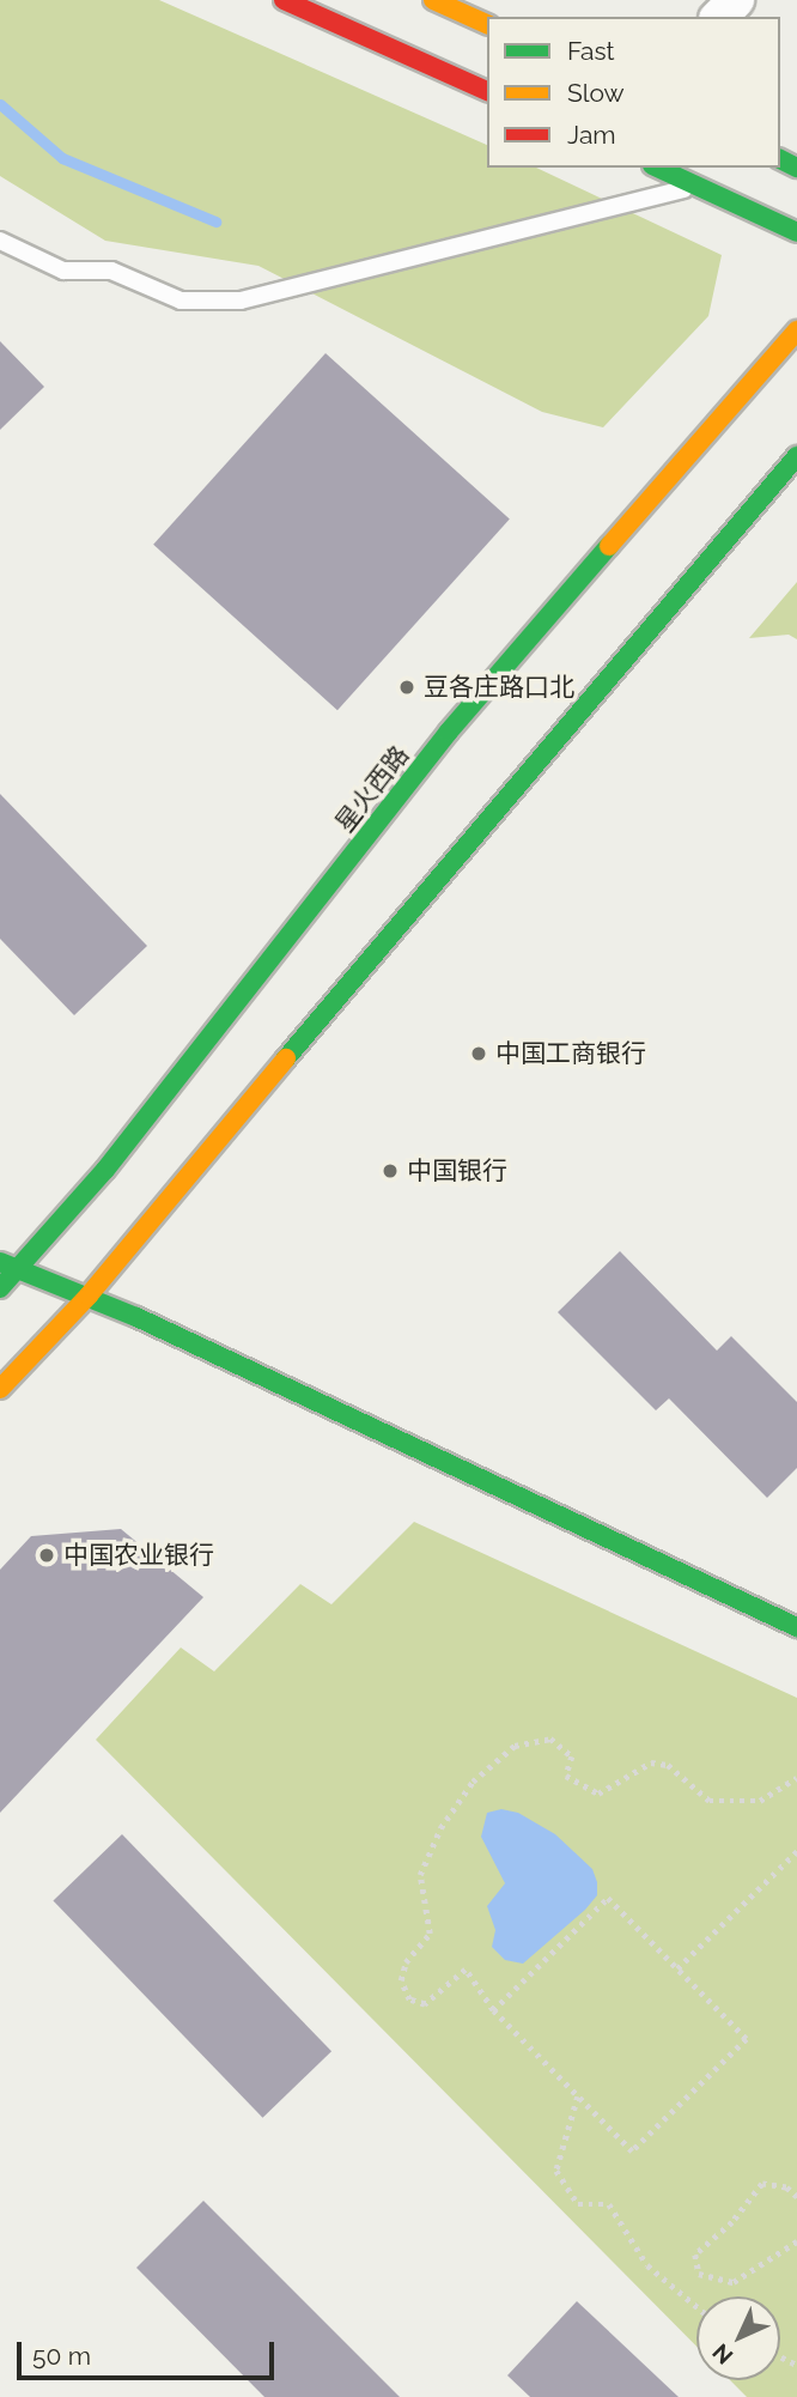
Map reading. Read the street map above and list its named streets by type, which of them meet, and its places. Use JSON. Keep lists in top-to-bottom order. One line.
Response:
{"streets":{"main road":["星火西路"]},"places":["豆各庄路口北","中国工商银行","中国银行","中国农业银行"],"legend":["Fast","Slow","Jam"],"scale_bar":"50 m","north":"bottom left"}
